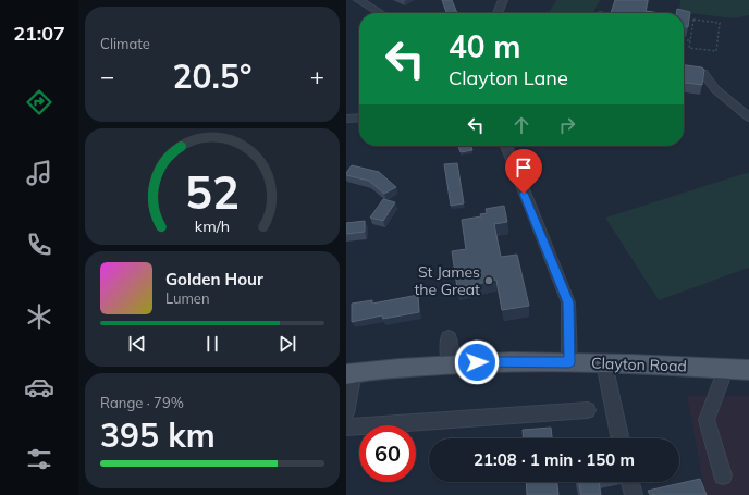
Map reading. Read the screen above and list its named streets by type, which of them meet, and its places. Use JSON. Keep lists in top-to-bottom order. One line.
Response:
{"streets":{"main road":["Clayton Road"]},"places":["St James the Great"],"page":{"tabs":"21:07","tile":["Climate",["Range · 79%","395 km"]],"turn":["40 m","Clayton Lane"],"heat":["−","20.5°","+"],"song":["Golden Hour","Lumen"],"limit":"60","trip":"21:08 · 1 min · 150 m","gauge":["52","km/h"]}}
